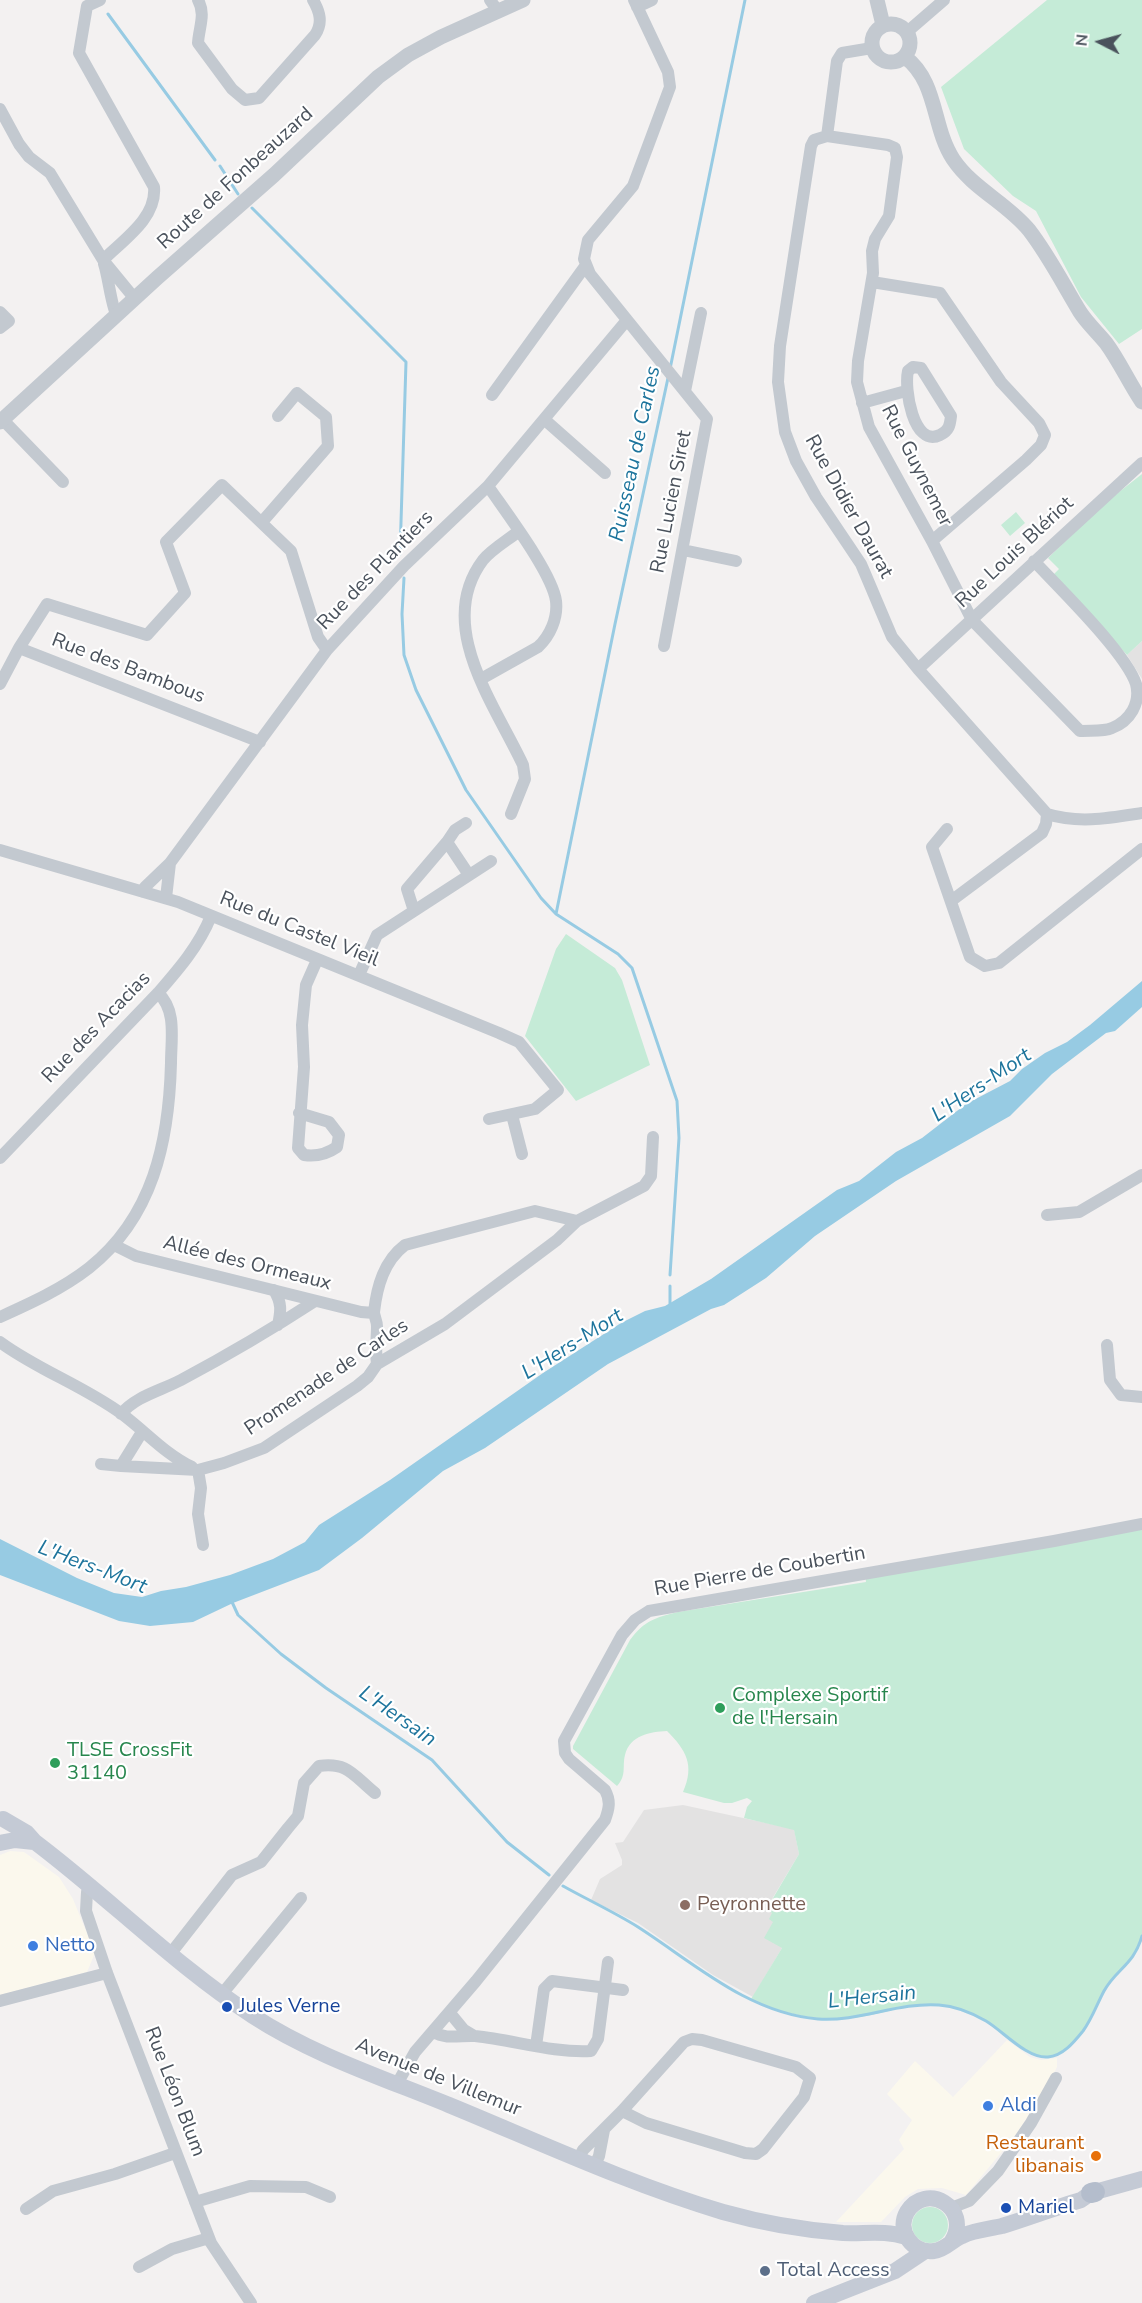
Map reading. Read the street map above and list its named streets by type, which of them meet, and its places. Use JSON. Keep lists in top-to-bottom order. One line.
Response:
{"streets":{"main road":["Avenue de Villemur"],"street":["Route de Fonbeauzard","Rue Guynemer","Rue Lucien Siret","Rue Didier Daurat","Rue Louis Blériot","Rue des Plantiers","Rue des Bambous","Rue du Castel Vieil","Rue des Acacias","Allée des Ormeaux","Promenade de Carles","Rue Pierre de Coubertin","Rue Léon Blum"]},"crossings":[["Rue Guynemer","Rue Didier Daurat"],["Rue Guynemer","Rue Louis Blériot"],["Rue Lucien Siret","Rue des Plantiers"],["Rue Didier Daurat","Rue Louis Blériot"],["Rue des Plantiers","Rue des Bambous"],["Rue des Plantiers","Rue du Castel Vieil"],["Rue du Castel Vieil","Rue des Acacias"],["Rue Pierre de Coubertin","Avenue de Villemur"],["Avenue de Villemur","Rue Léon Blum"]],"water":["Ruisseau de Carles","L'Hers-Mort","L'Hersain"],"places":["Complexe Sportif de l'Hersain","TLSE CrossFit 31140","Peyronnette","Netto","Jules Verne","Aldi","Restaurant libanais","Mariel","Total Access"],"north":"left"}
